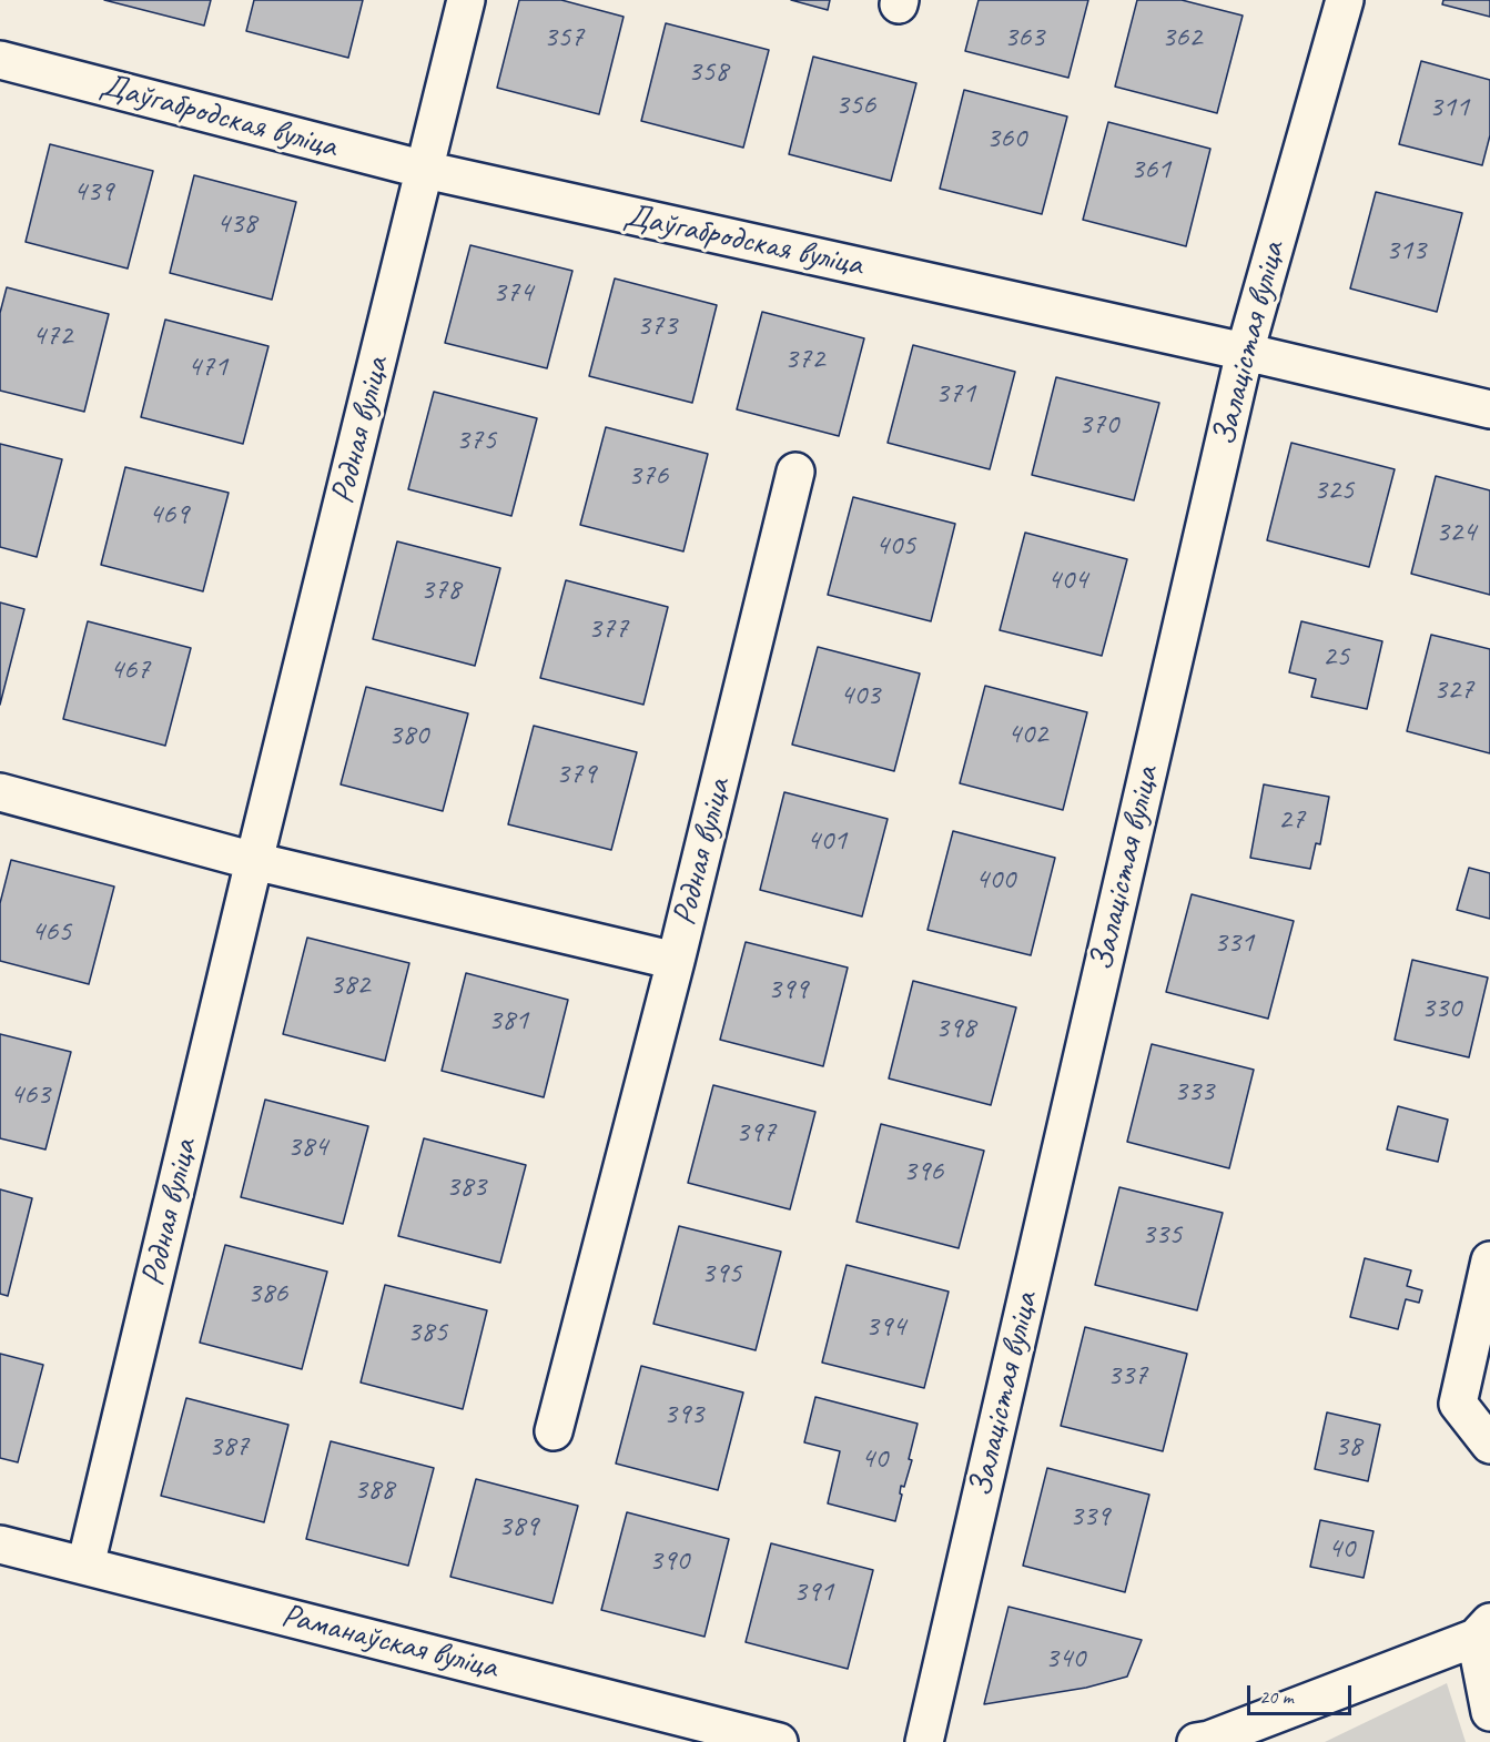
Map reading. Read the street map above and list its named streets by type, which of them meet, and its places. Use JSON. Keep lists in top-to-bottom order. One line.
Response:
{"streets":{"street":["Даўгабродская вуліца","Залацістая вуліца","Родная вуліца","Раманаўская вуліца"]},"crossings":[["Даўгабродская вуліца","Залацістая вуліца"],["Даўгабродская вуліца","Родная вуліца"],["Родная вуліца","Раманаўская вуліца"]],"house_numbers":["357","363","362","358","356","311","360","361","439","438","313","374","373","472","372","471","371","370","375","376","325","469","324","405","404","378","377","25","467","327","403","402","380","379","27","401","400","465","331","382","399","330","381","398","333","463","397","384","396","383","335","395","386","394","385","337","393","387","38","40","388","339","389","40","390","391","340"],"scale_bar":"20 m"}
